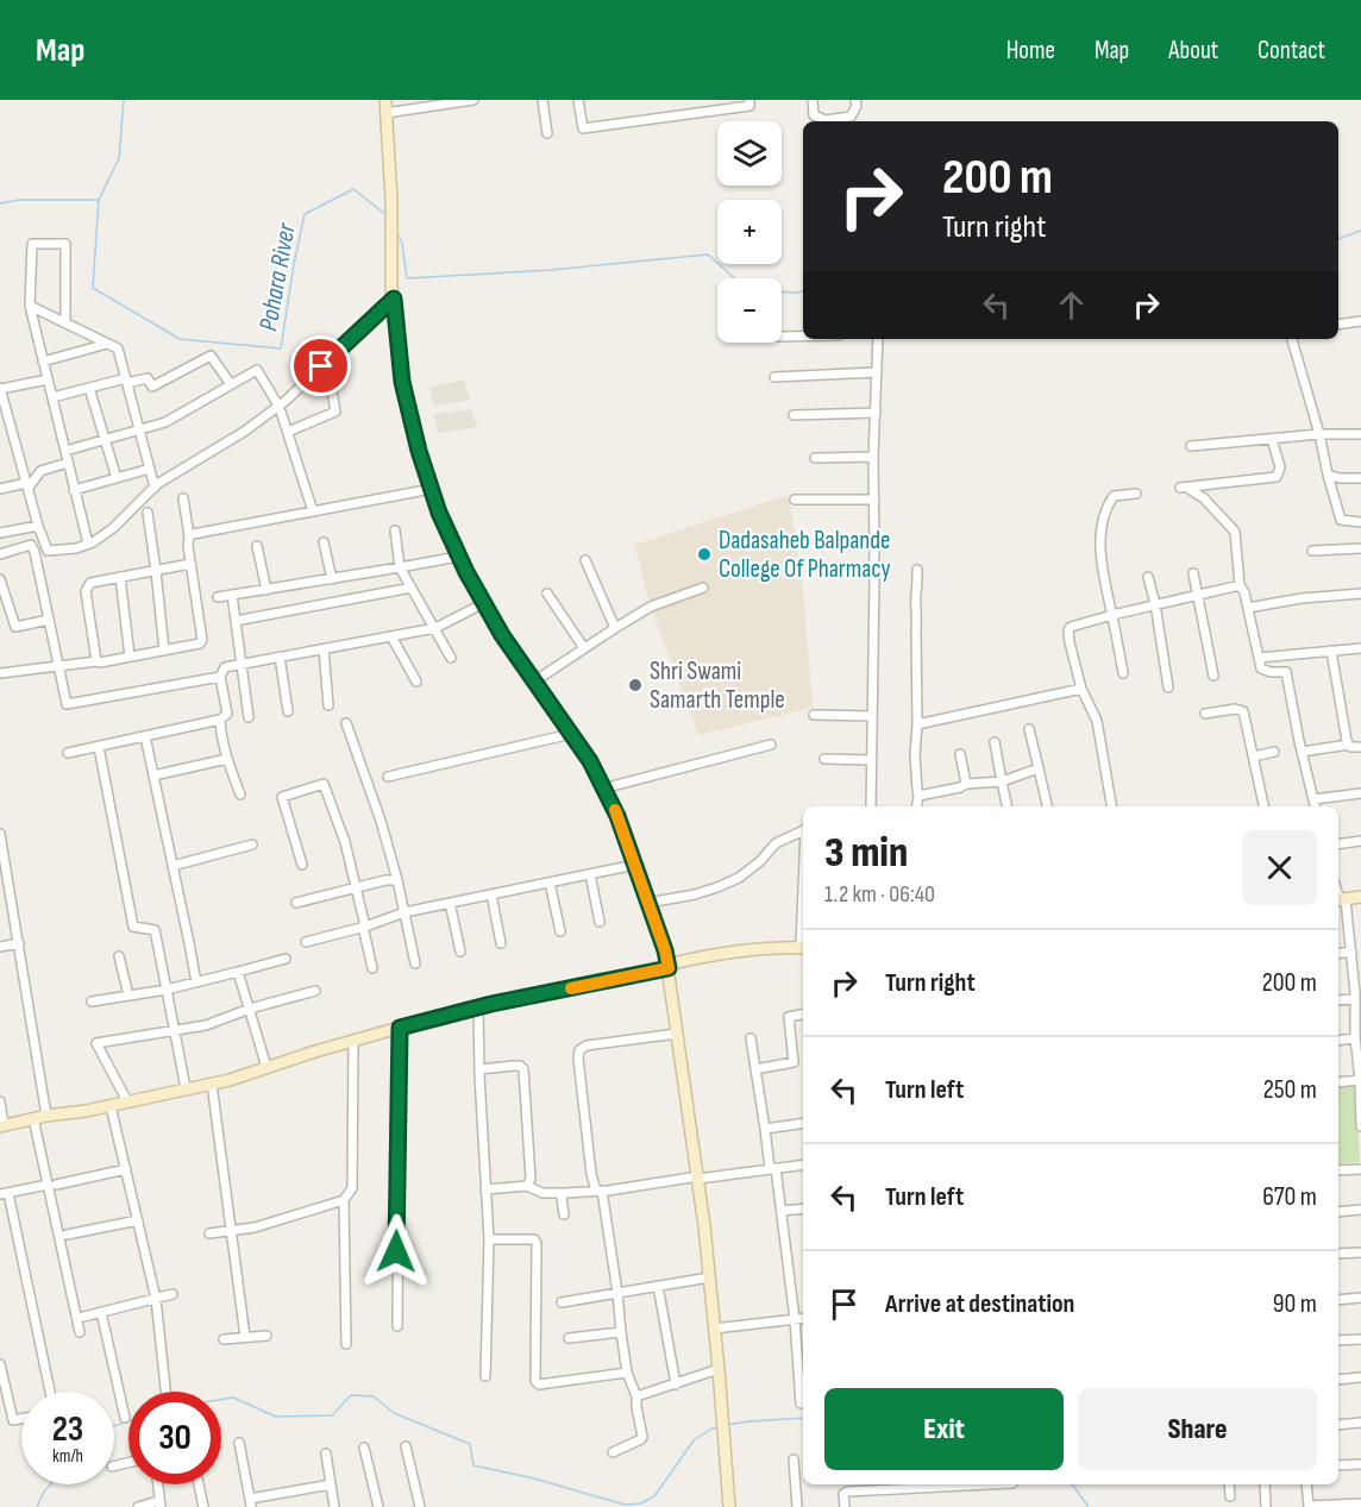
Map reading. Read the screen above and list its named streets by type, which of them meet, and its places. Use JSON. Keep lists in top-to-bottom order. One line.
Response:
{"water":["Pohara River"],"places":["Dadasaheb Balpande College Of Pharmacy","Shri Swami Samarth Temple"],"page":{"header":"Map","nav":["Home","Map","About","Contact"],"map_buttons":["+","−"],"turn":["200 m","Turn right"],"heading":["3 min","1.2 km · 06:40"],"list":[{"name":"Turn right","value":"200 m"},{"name":"Turn left","value":"250 m"},{"name":"Turn left","value":"670 m"},{"name":"Arrive at destination","value":"90 m"}],"buttons":["Exit","Share"],"speed":"23 km/h","limit":"30"}}
